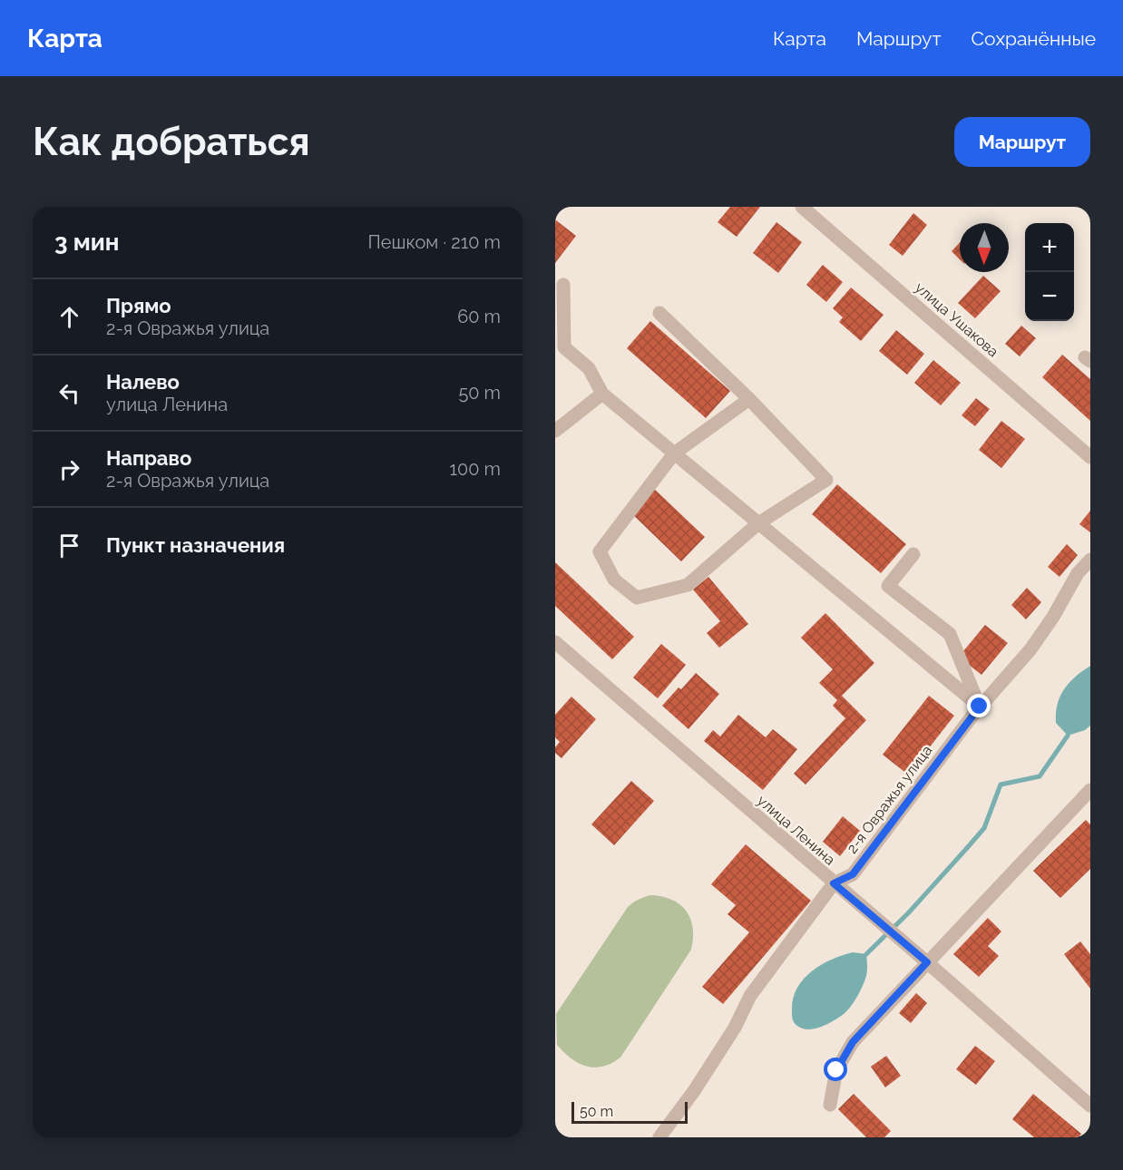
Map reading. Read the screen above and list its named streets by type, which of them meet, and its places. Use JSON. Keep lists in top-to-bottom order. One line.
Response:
{"streets":{"street":["улица Ушакова","2-я Овражья улица","улица Ленина"]},"crossings":[["2-я Овражья улица","улица Ленина"]],"scale_bar":"50 m","north":"bottom","page":{"header":"Карта","nav":["Карта","Маршрут","Сохранённые"],"buttons":"Маршрут","title":"Как добраться","heading":["3 мин","Пешком · 210 m"],"map_buttons":["+","−"],"list":[["Прямо","2-я Овражья улица","60 m"],["Налево","улица Ленина","50 m"],["Направо","2-я Овражья улица","100 m"],"Пункт назначения"],"scale":"50 m"}}
